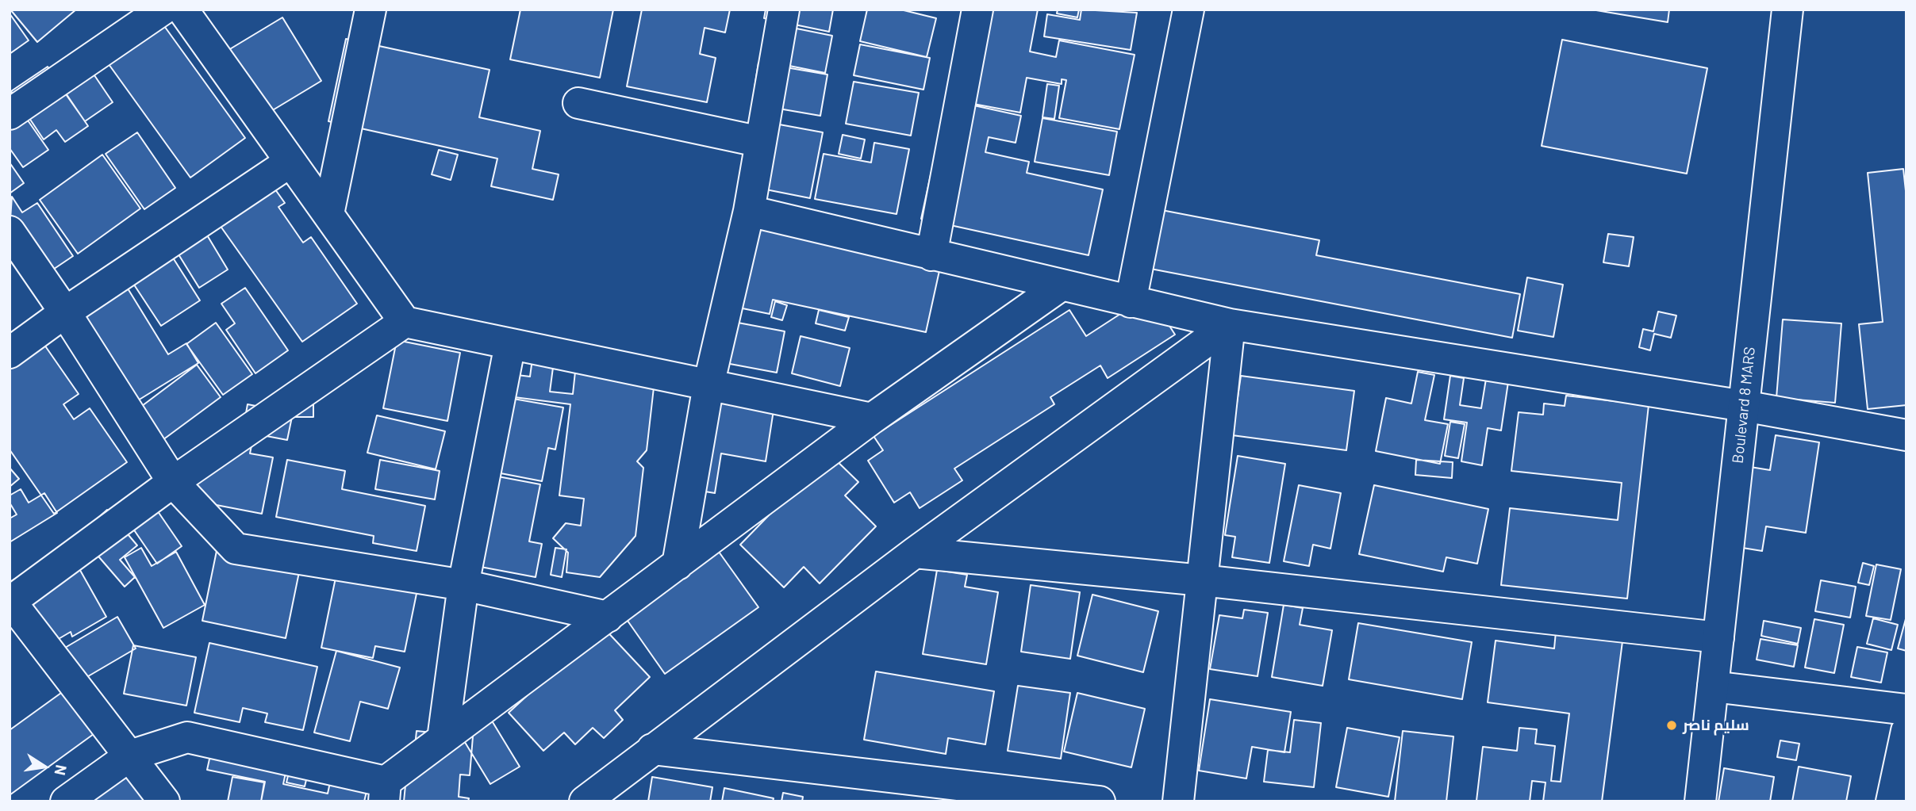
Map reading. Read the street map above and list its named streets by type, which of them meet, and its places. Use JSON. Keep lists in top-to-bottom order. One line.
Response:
{"streets":{"street":["Boulevard 8 MARS"]},"places":["سليم ناصر"],"north":"right"}
